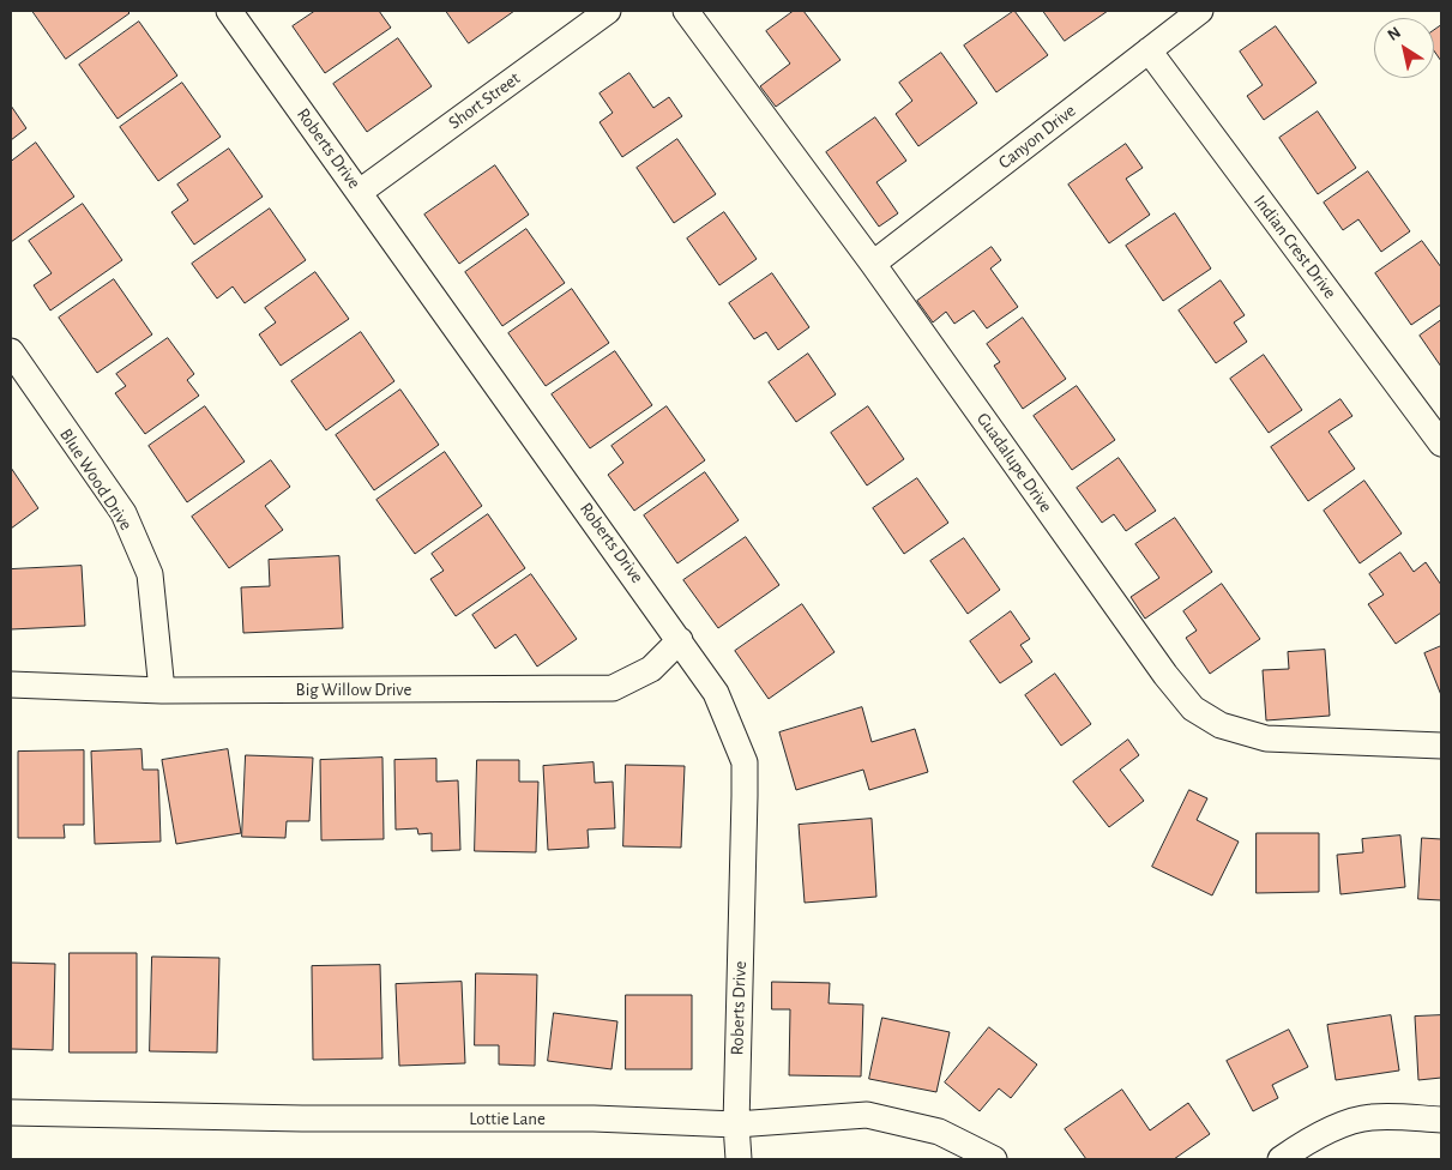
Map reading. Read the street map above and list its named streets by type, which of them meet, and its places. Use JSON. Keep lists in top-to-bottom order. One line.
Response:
{"streets":{"street":["Short Street","Canyon Drive","Roberts Drive","Indian Crest Drive","Guadalupe Drive","Blue Wood Drive","Big Willow Drive","Lottie Lane"]},"crossings":[["Short Street","Roberts Drive"],["Canyon Drive","Indian Crest Drive"],["Canyon Drive","Guadalupe Drive"],["Roberts Drive","Big Willow Drive"],["Roberts Drive","Lottie Lane"],["Blue Wood Drive","Big Willow Drive"]],"north":"top left"}
